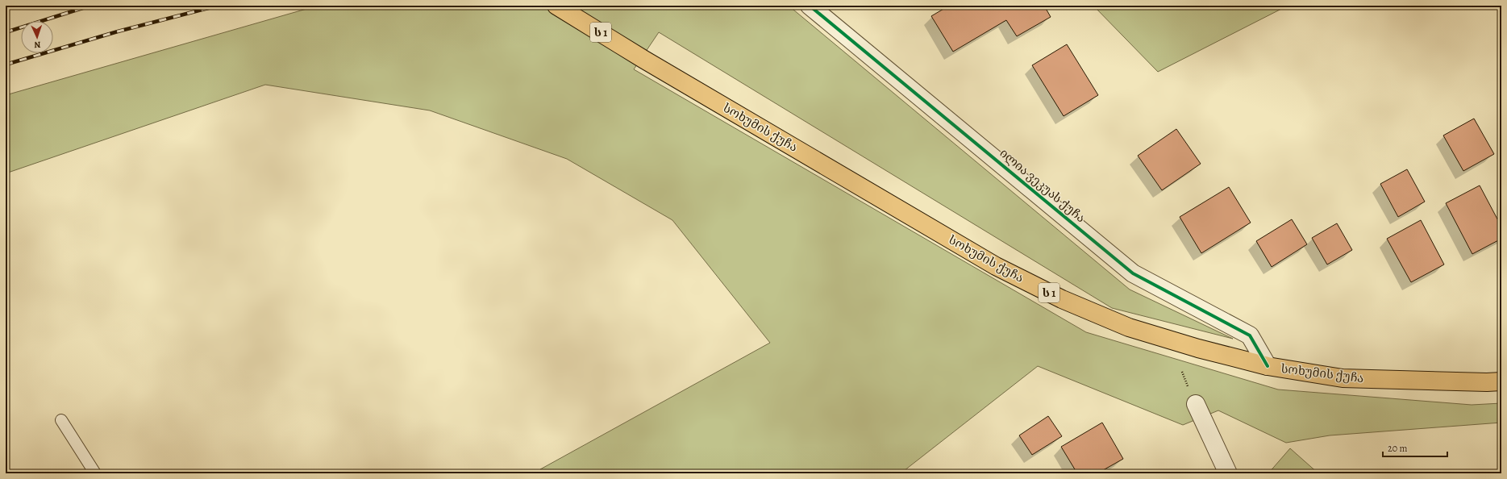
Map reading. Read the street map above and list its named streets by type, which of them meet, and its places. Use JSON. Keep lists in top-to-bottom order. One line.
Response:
{"streets":{"highway":["ს 1","სოხუმის ქუჩა"],"street":["ილია ვეკუას ქუჩა"]},"crossings":[["სოხუმის ქუჩა","ილია ვეკუას ქუჩა"]],"scale_bar":"20 m","north":"bottom"}
